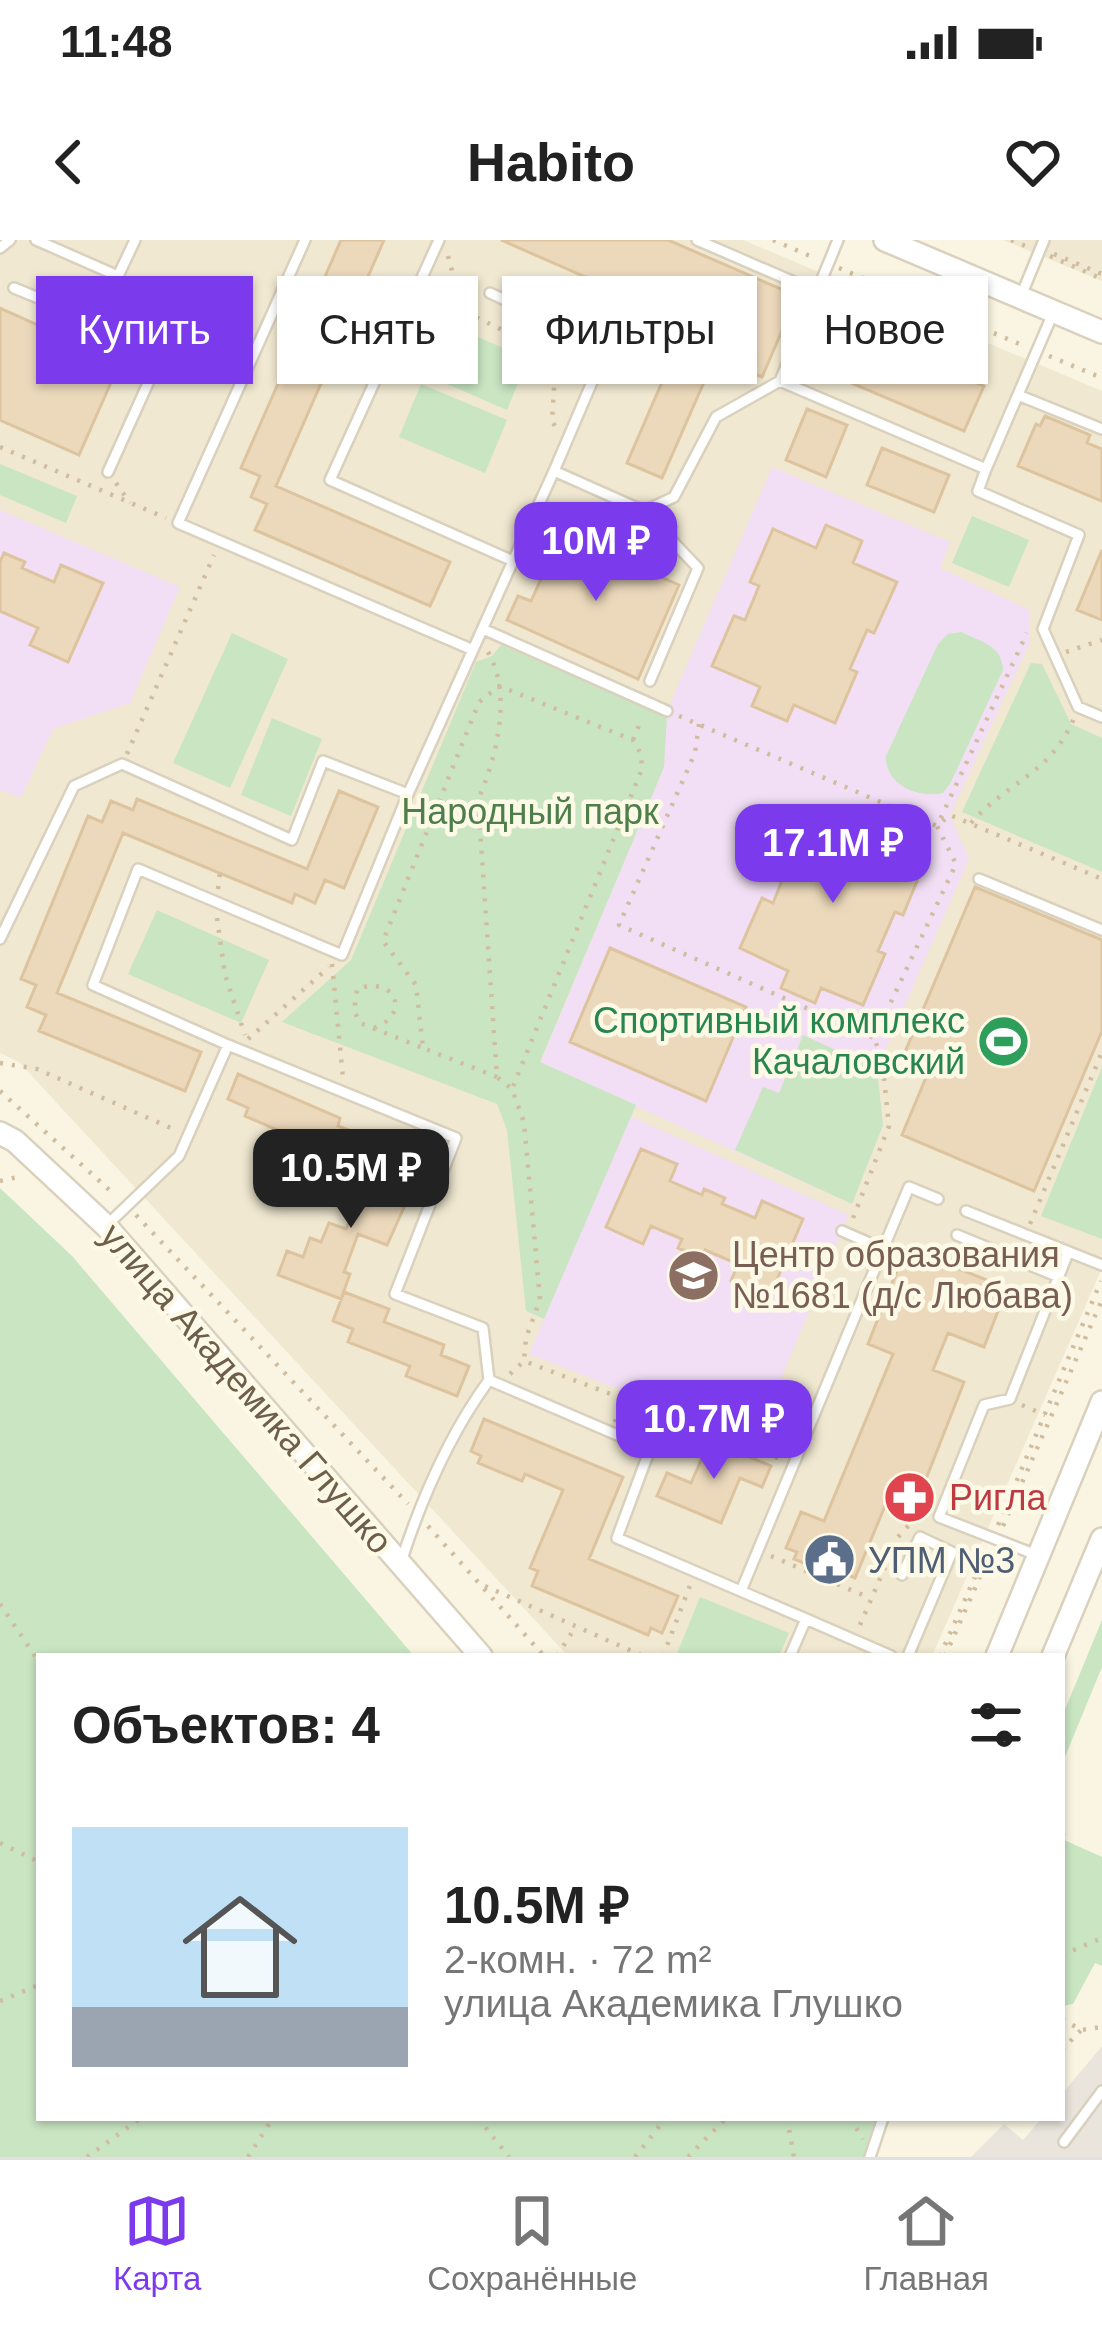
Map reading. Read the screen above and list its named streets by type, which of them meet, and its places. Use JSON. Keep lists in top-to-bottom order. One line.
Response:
{"streets":{"street":["улица Академика Глушко"]},"parks":["Народный парк"],"places":{"sports":["Спортивный комплекс Качаловский"],"school or university":["Центр образования №1681 (д/с Любава)"],"pharmacy":["Ригла"],"public building":["УПМ №3"]},"page":{"status":"11:48","header":"Habito","chip":["Купить","Снять","Фильтры","Новое"],"price":["10M ₽","17.1M ₽","10.5M ₽","10.7M ₽"],"heading":"Объектов: 4","list":[{"name":"10.5M ₽","note":"2-комн. · 72 m² · улица Академика Глушко"}],"tabs":["Карта","Сохранённые","Главная"]}}
